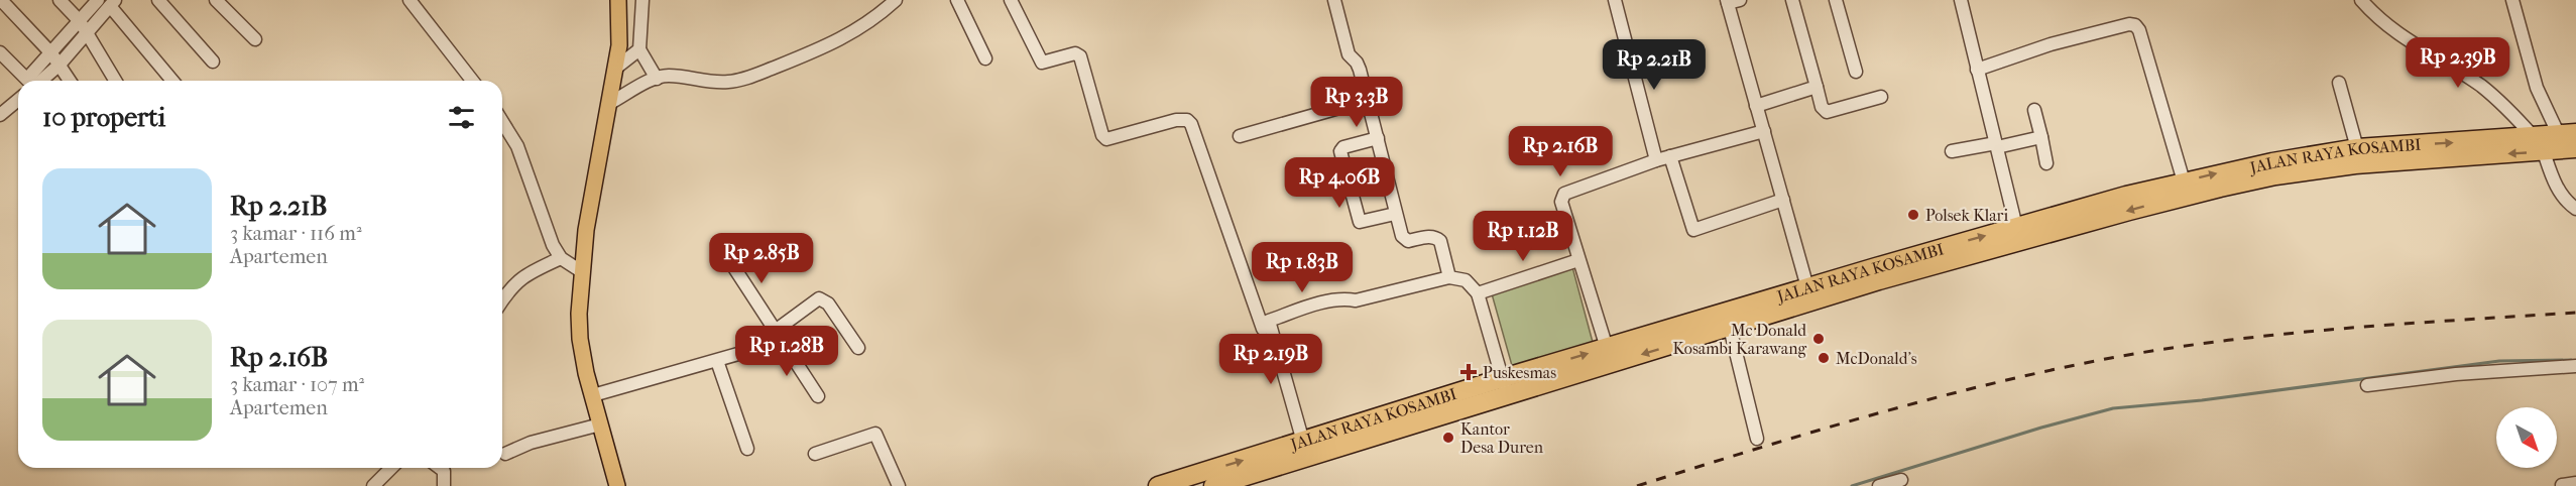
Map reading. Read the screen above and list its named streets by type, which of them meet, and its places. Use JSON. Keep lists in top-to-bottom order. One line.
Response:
{"streets":{"highway":["JALAN RAYA KOSAMBI"]},"places":{"other":["Polsek Klari","Mc Donald Kosambi Karawang","McDonald's","Kantor Desa Duren"],"health":["Puskesmas"]},"north":"bottom right","page":{"price":["Rp 2.39B","Rp 2.21B","Rp 3.3B","Rp 2.16B","Rp 4.06B","Rp 1.12B","Rp 2.85B","Rp 1.83B","Rp 1.28B","Rp 2.19B"],"heading":"10 properti","list":[{"name":"Rp 2.21B","note":"3 kamar · 116 m² · Apartemen"},{"name":"Rp 2.16B","note":"3 kamar · 107 m² · Apartemen"}]}}
